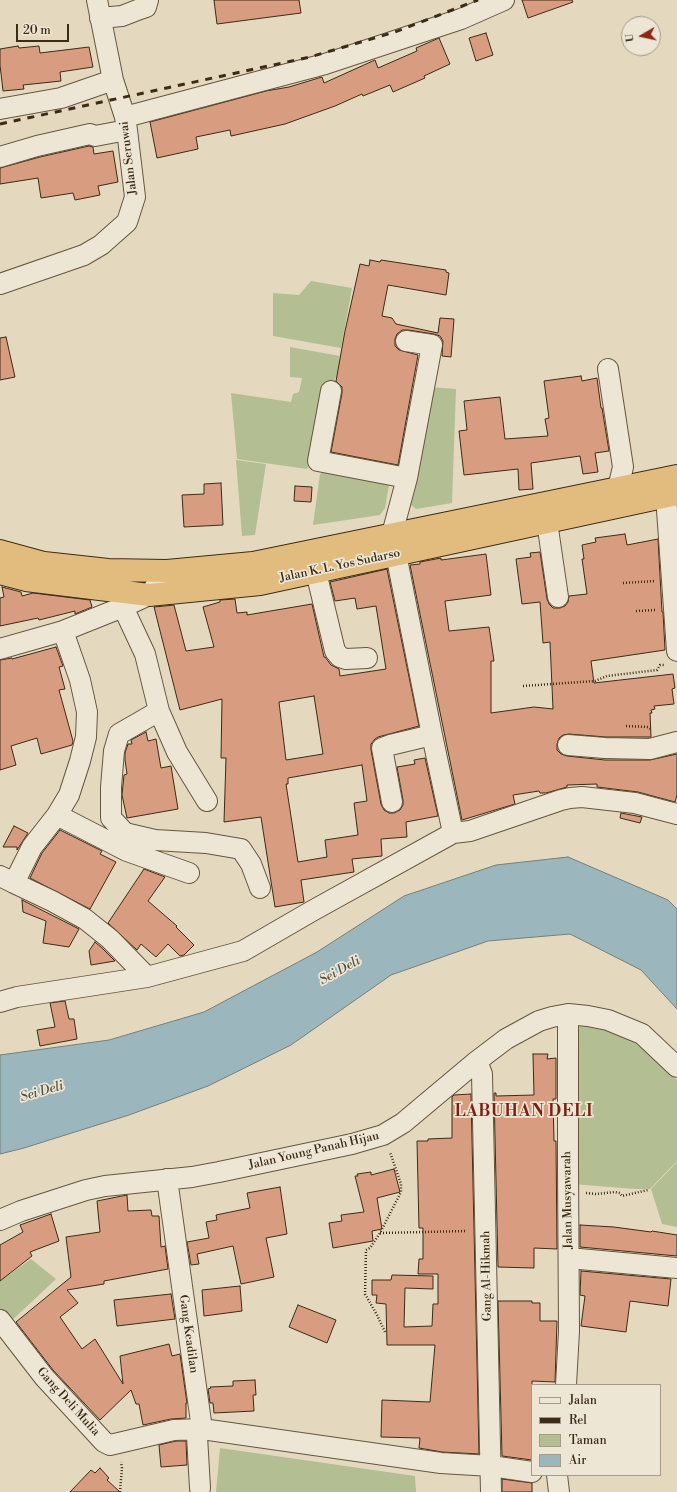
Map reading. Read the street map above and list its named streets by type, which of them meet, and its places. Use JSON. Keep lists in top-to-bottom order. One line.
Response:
{"streets":{"highway":["Jalan K. L. Yos Sudarso"],"street":["Jalan Seruwai","Jalan Young Panah Hijau","Jalan Musyawarah","Gang Al-Hikmah","Gang Keadilan","Gang Deli Mulia"]},"crossings":[["Jalan Young Panah Hijau","Jalan Musyawarah"],["Jalan Young Panah Hijau","Gang Al-Hikmah"],["Jalan Young Panah Hijau","Gang Keadilan"]],"districts":["LABUHAN DELI"],"water":["Sei Deli"],"legend":["Jalan","Rel","Taman","Air"],"scale_bar":"20 m","north":"left"}
